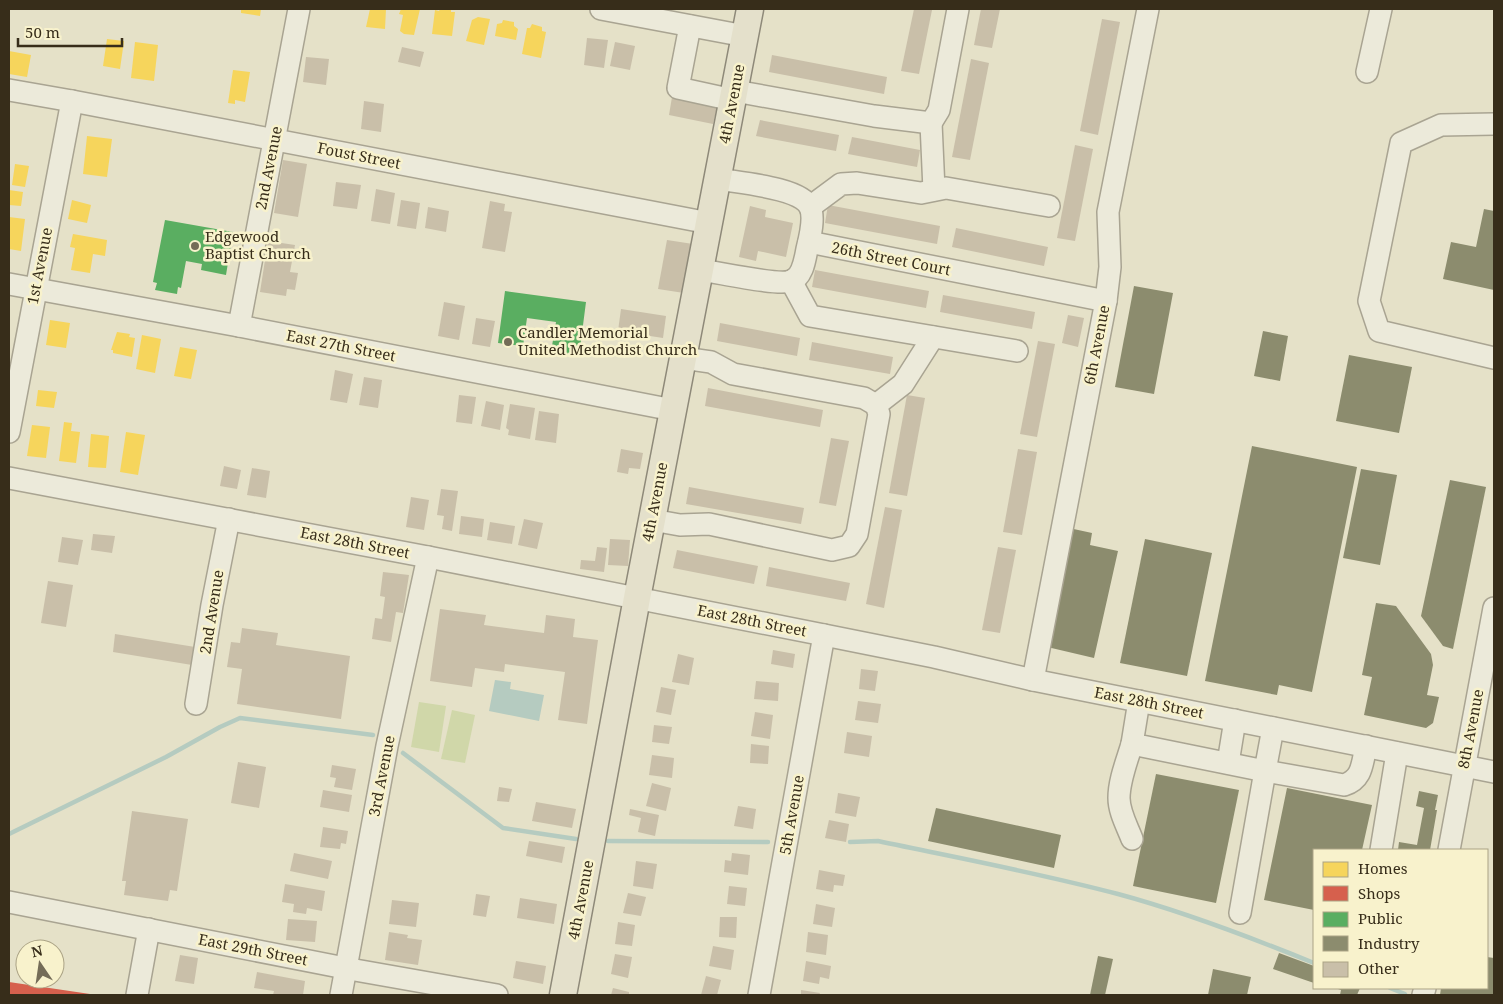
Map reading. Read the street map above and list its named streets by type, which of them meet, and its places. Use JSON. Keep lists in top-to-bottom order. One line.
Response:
{"streets":{"main road":["4th Avenue"],"street":["Foust Street","2nd Avenue","26th Street Court","1st Avenue","6th Avenue","East 27th Street","East 28th Street","8th Avenue","3rd Avenue","5th Avenue","East 29th Street"]},"crossings":[["4th Avenue","Foust Street"],["4th Avenue","East 27th Street"],["4th Avenue","East 28th Street"],["Foust Street","2nd Avenue"],["Foust Street","1st Avenue"],["2nd Avenue","East 27th Street"],["2nd Avenue","East 28th Street"],["26th Street Court","6th Avenue"],["1st Avenue","East 27th Street"],["6th Avenue","East 28th Street"],["East 28th Street","8th Avenue"],["East 28th Street","3rd Avenue"],["East 28th Street","5th Avenue"],["3rd Avenue","East 29th Street"]],"places":["Edgewood Baptist Church","Candler Memorial United Methodist Church"],"legend":["Homes","Shops","Public","Industry","Other"],"scale_bar":"50 m","north":"top"}
